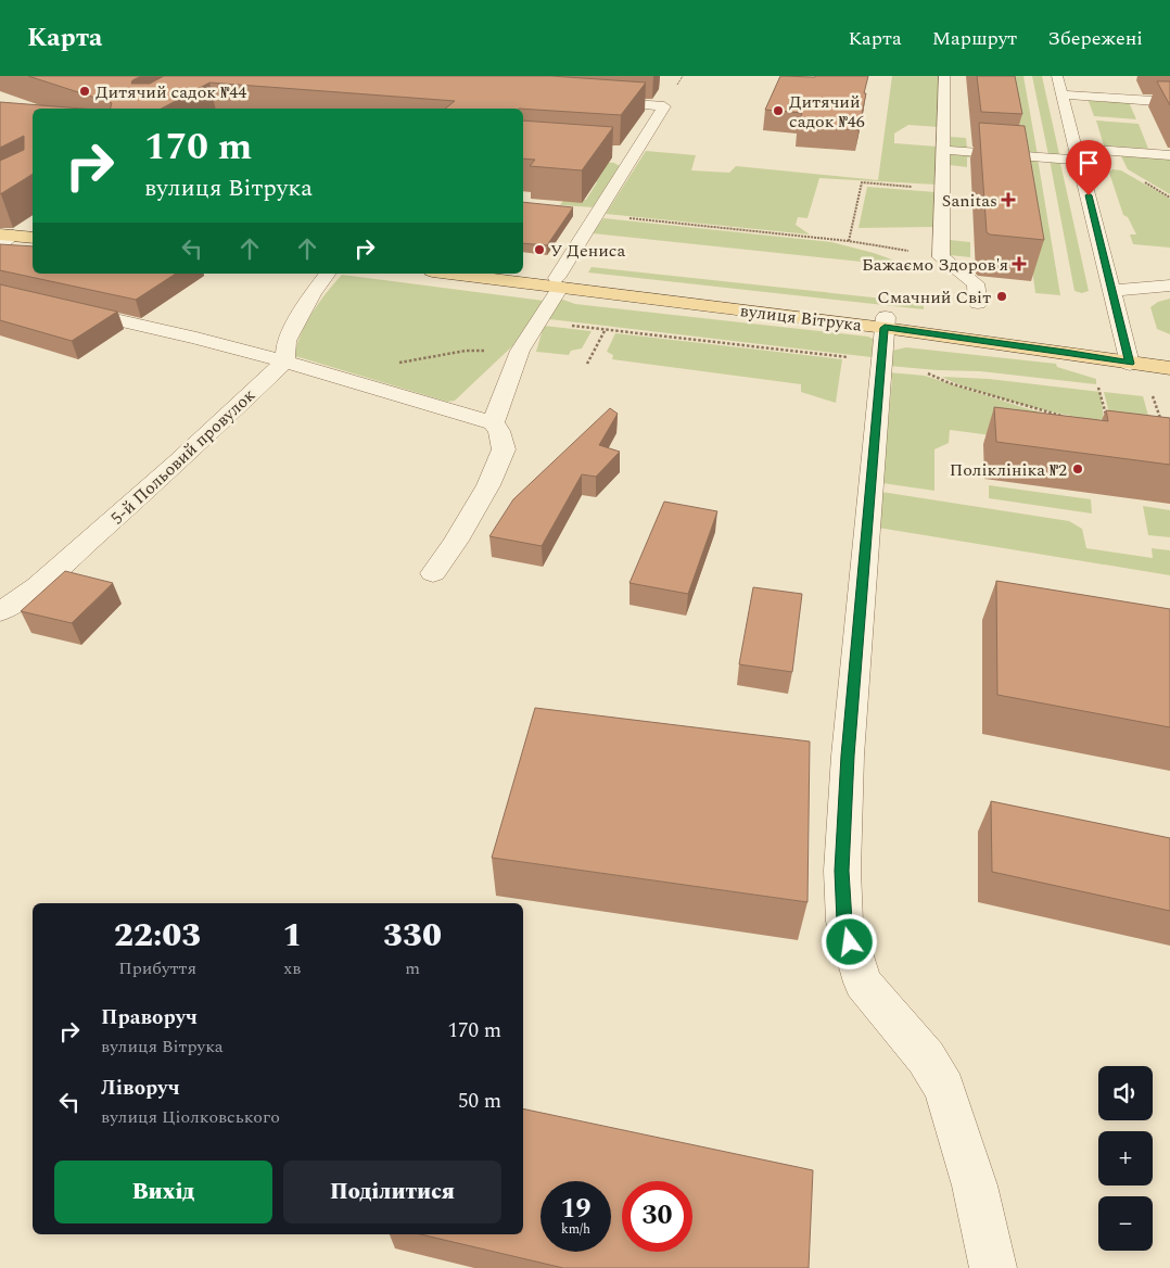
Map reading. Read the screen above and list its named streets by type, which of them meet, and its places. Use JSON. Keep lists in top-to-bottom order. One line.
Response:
{"streets":{"main road":["вулиця Вітрука"],"street":["5-й Польовий провулок"]},"places":{"other":["Дитячий садок №44","Дитячий садок №46","У Дениса","Смачний Світ","Поліклініка №2"],"health":["Sanitas","Бажаємо Здоров'я"]},"page":{"header":"Карта","nav":["Карта","Маршрут","Збережені"],"turn":["170 m","вулиця Вітрука"],"eta":["22:03","Прибуття","1","хв","330","m"],"list":[{"name":"Праворуч","note":"вулиця Вітрука","value":"170 m"},{"name":"Ліворуч","note":"вулиця Ціолковського","value":"50 m"}],"map_buttons":["+","−"],"buttons":["Вихід","Поділитися"],"speed":"19 km/h","limit":"30"}}
